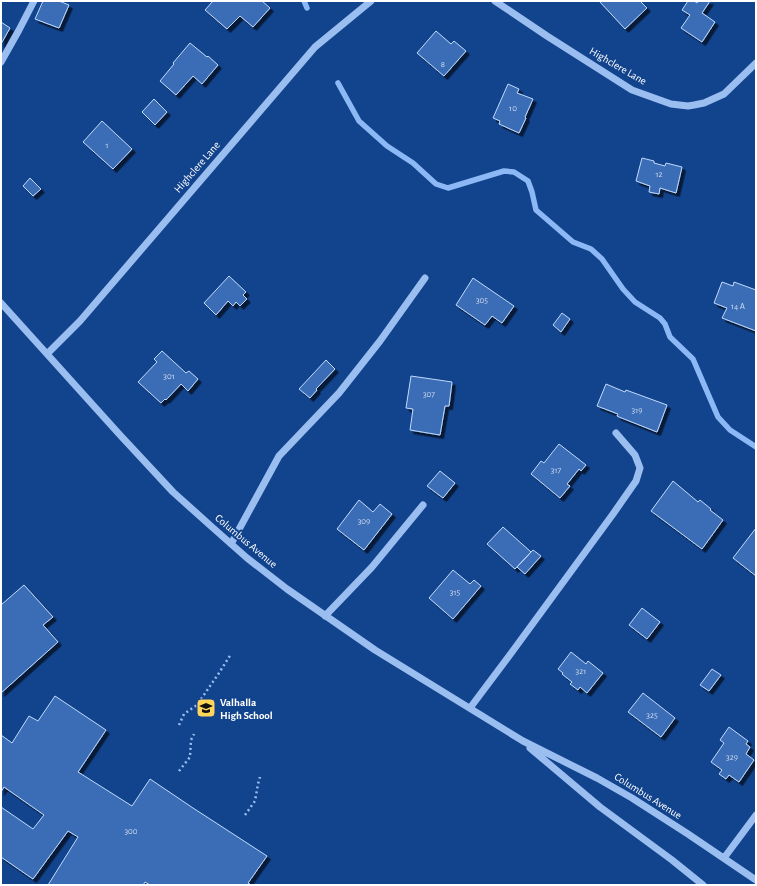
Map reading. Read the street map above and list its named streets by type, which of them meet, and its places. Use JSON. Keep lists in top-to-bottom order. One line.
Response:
{"streets":{"street":["Highclere Lane","Columbus Avenue"]},"crossings":[["Highclere Lane","Columbus Avenue"]],"places":{"school or university":["Valhalla High School"]},"house_numbers":["8","10","1","12","305","14 A","301","307","319","317","309","315","321","325","329","300"]}
